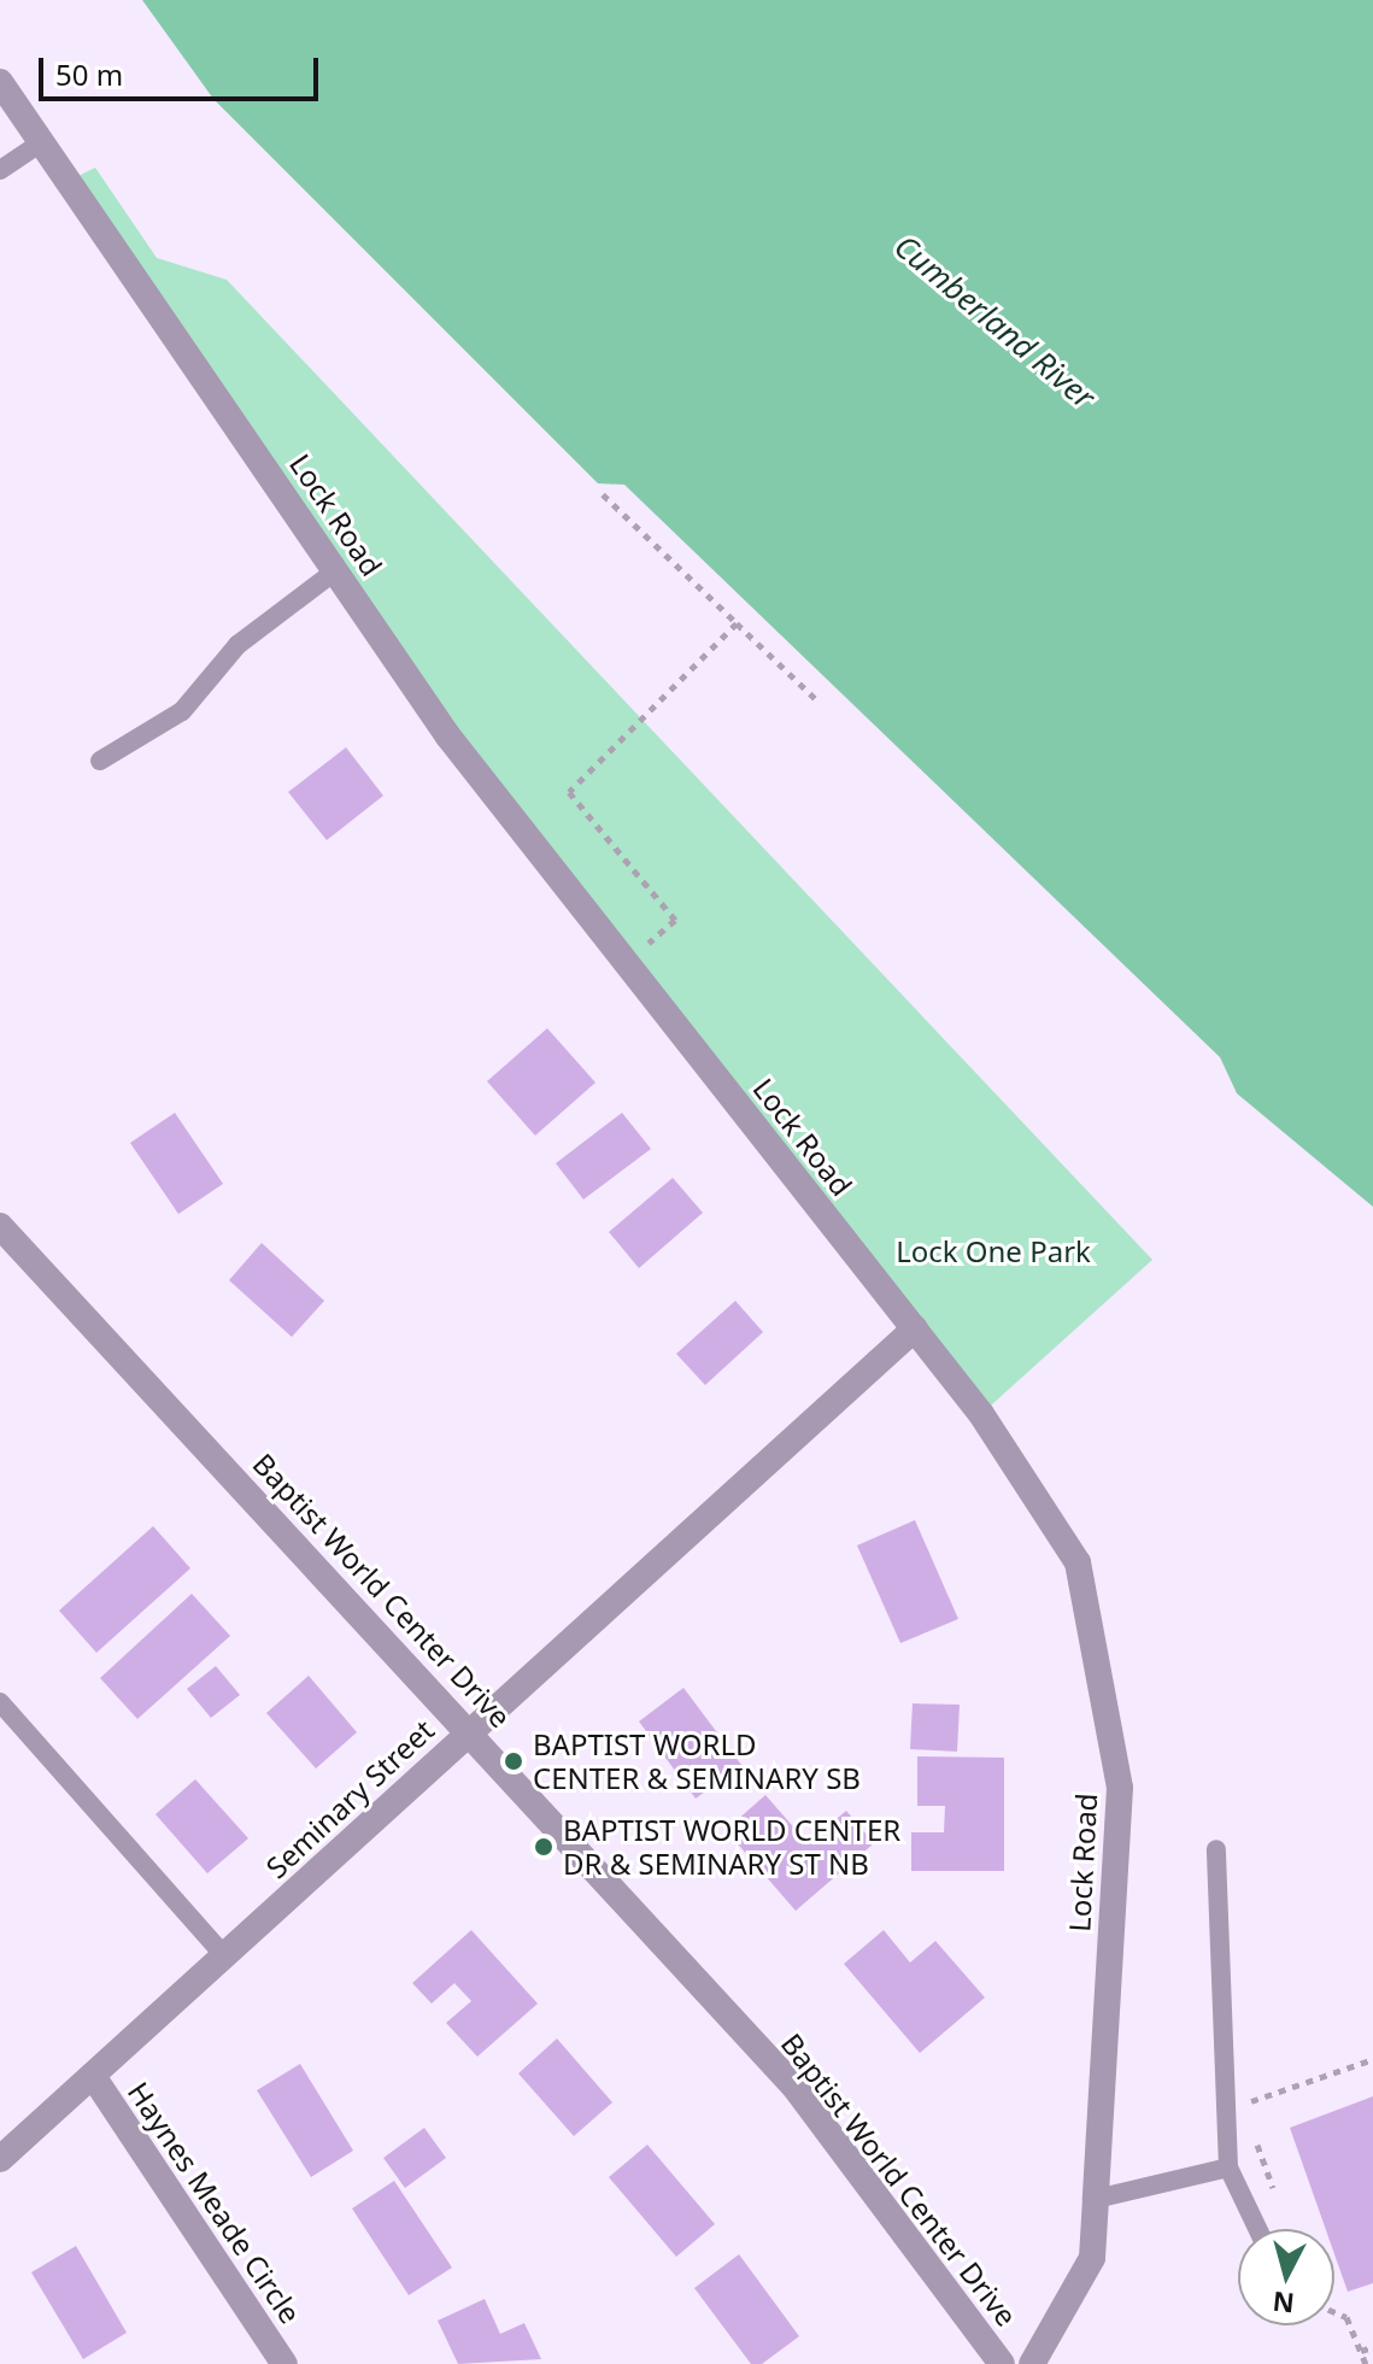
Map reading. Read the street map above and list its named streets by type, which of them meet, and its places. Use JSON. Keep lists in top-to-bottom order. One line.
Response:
{"streets":{"street":["Lock Road","Baptist World Center Drive","Seminary Street","Haynes Meade Circle"]},"crossings":[["Lock Road","Seminary Street"],["Baptist World Center Drive","Seminary Street"],["Seminary Street","Haynes Meade Circle"]],"water":["Cumberland River"],"parks":["Lock One Park"],"places":["BAPTIST WORLD CENTER & SEMINARY SB","BAPTIST WORLD CENTER DR & SEMINARY ST NB"],"scale_bar":"50 m","north":"bottom"}
